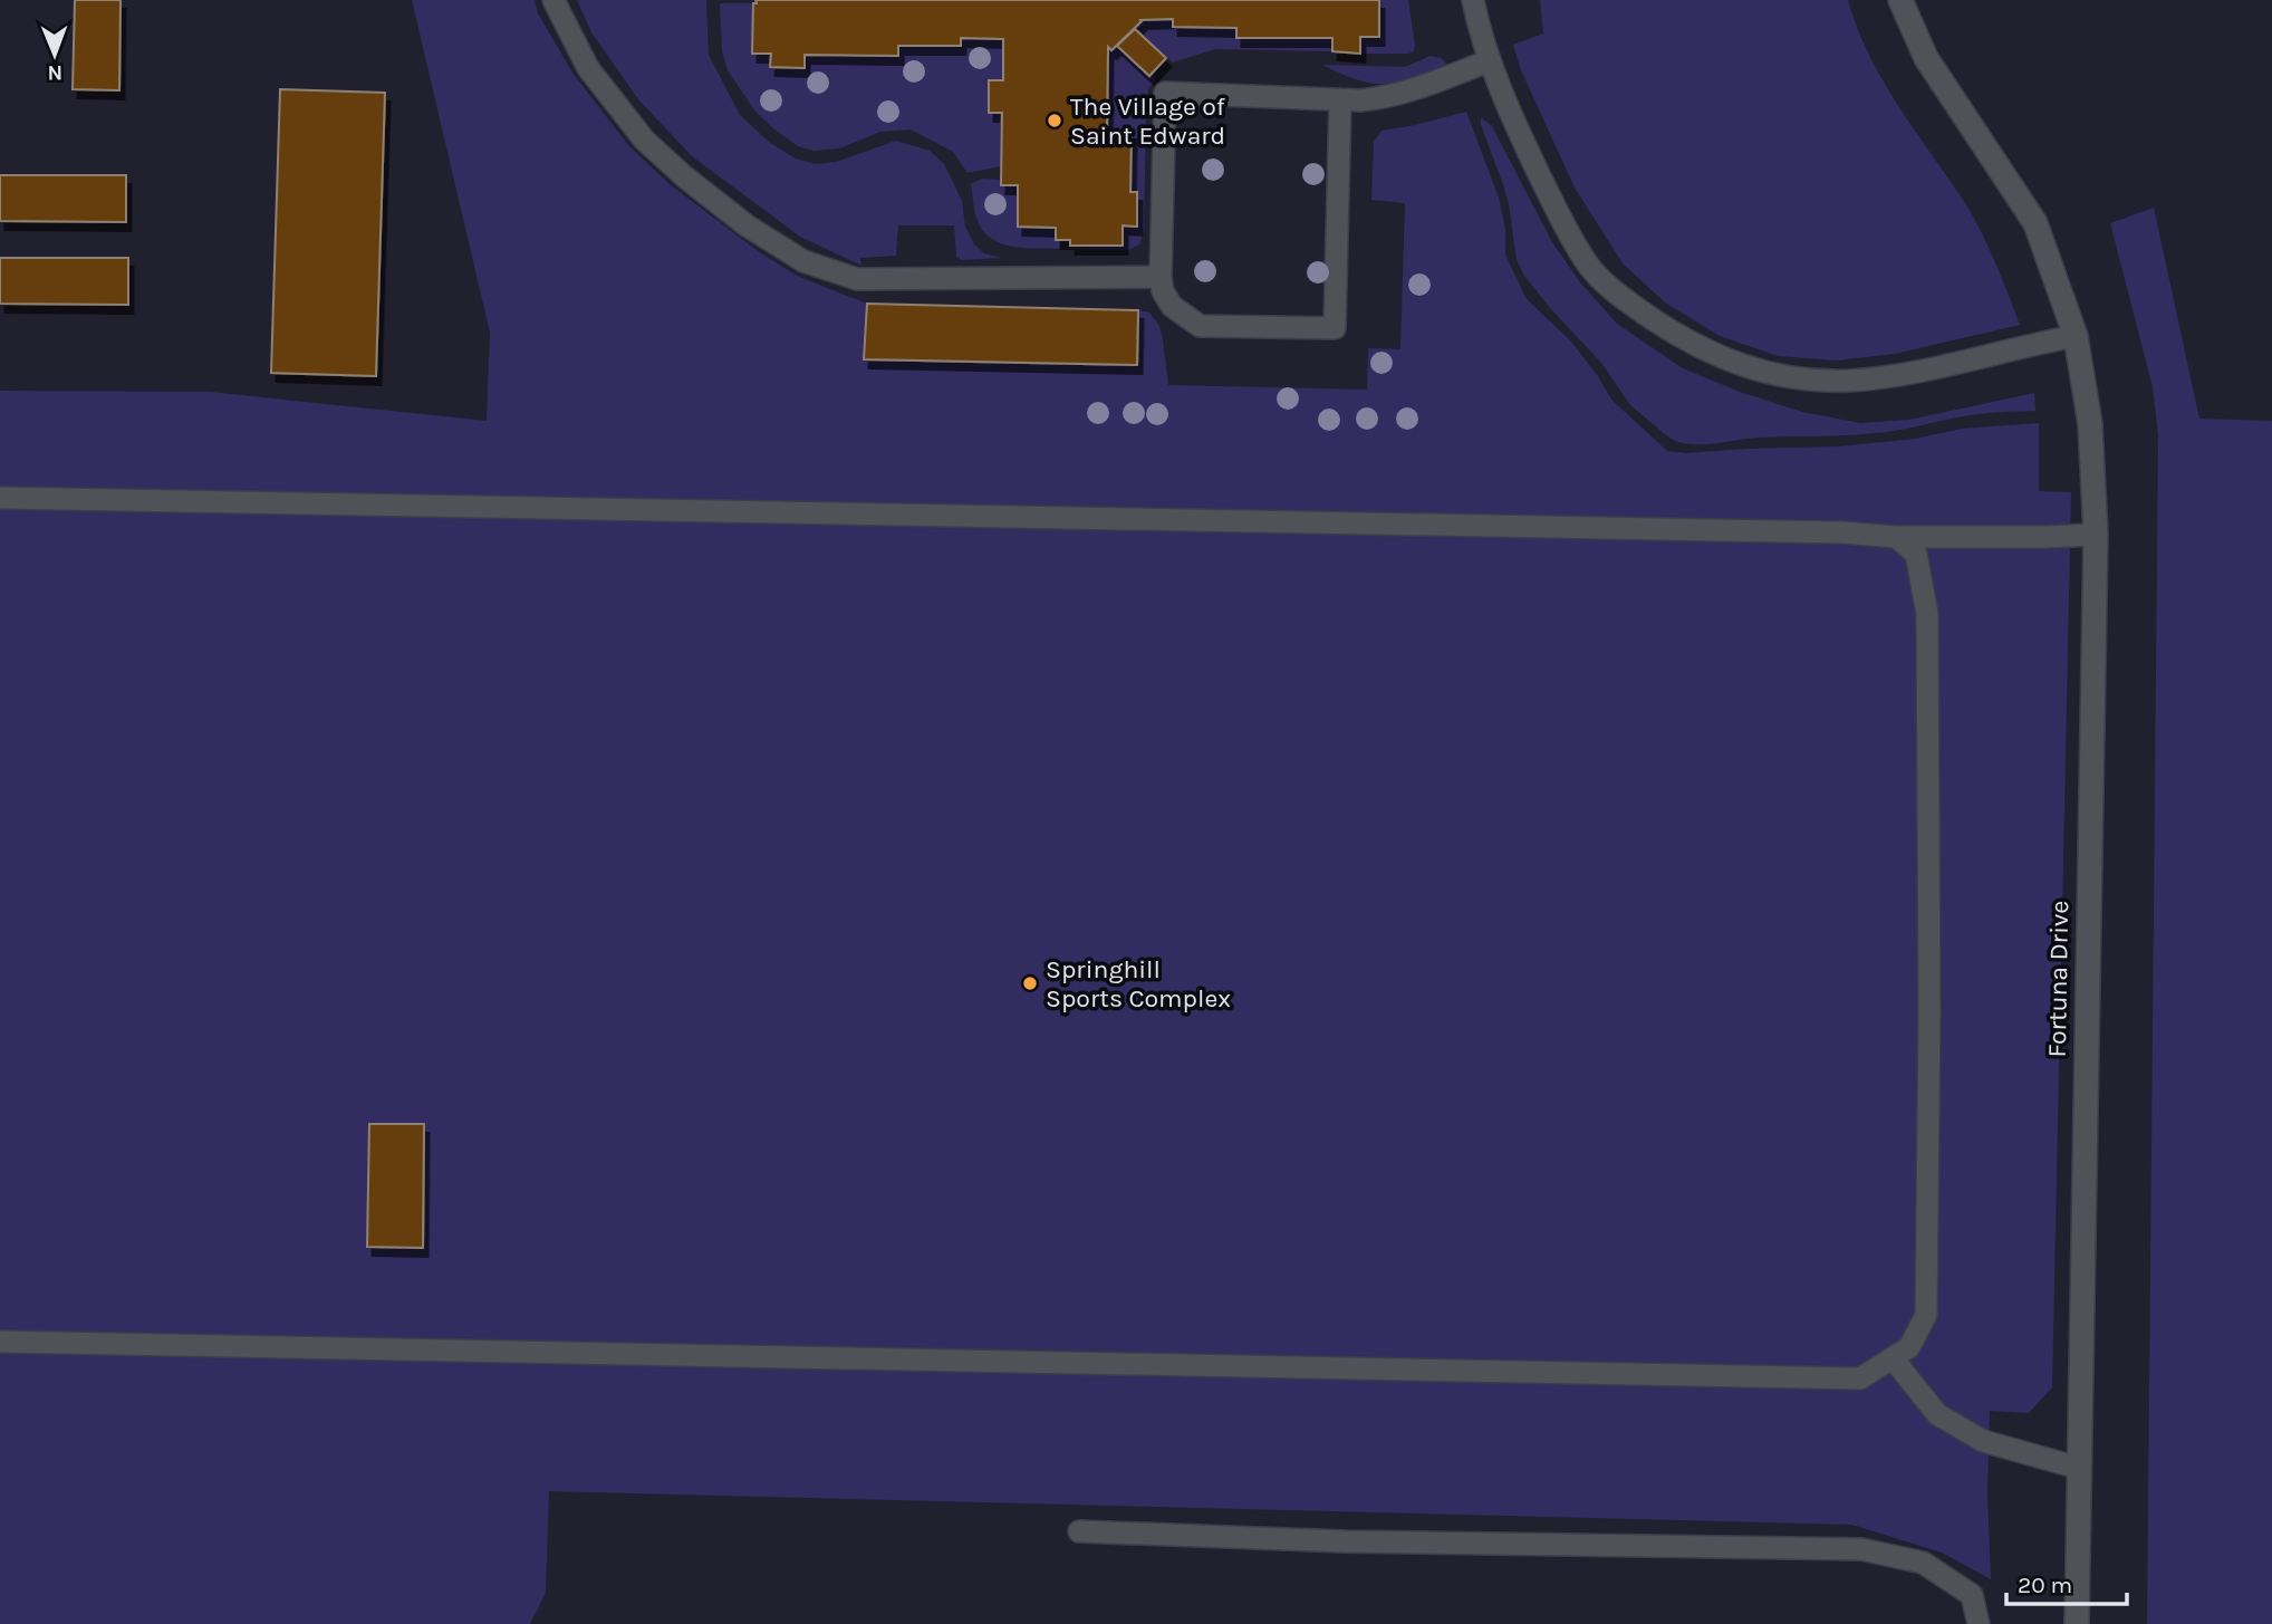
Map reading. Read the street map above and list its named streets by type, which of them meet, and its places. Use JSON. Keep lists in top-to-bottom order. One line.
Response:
{"streets":{"street":["Fortuna Drive"]},"places":["The Village of Saint Edward","Springhill Sports Complex"],"scale_bar":"20 m","north":"bottom"}
